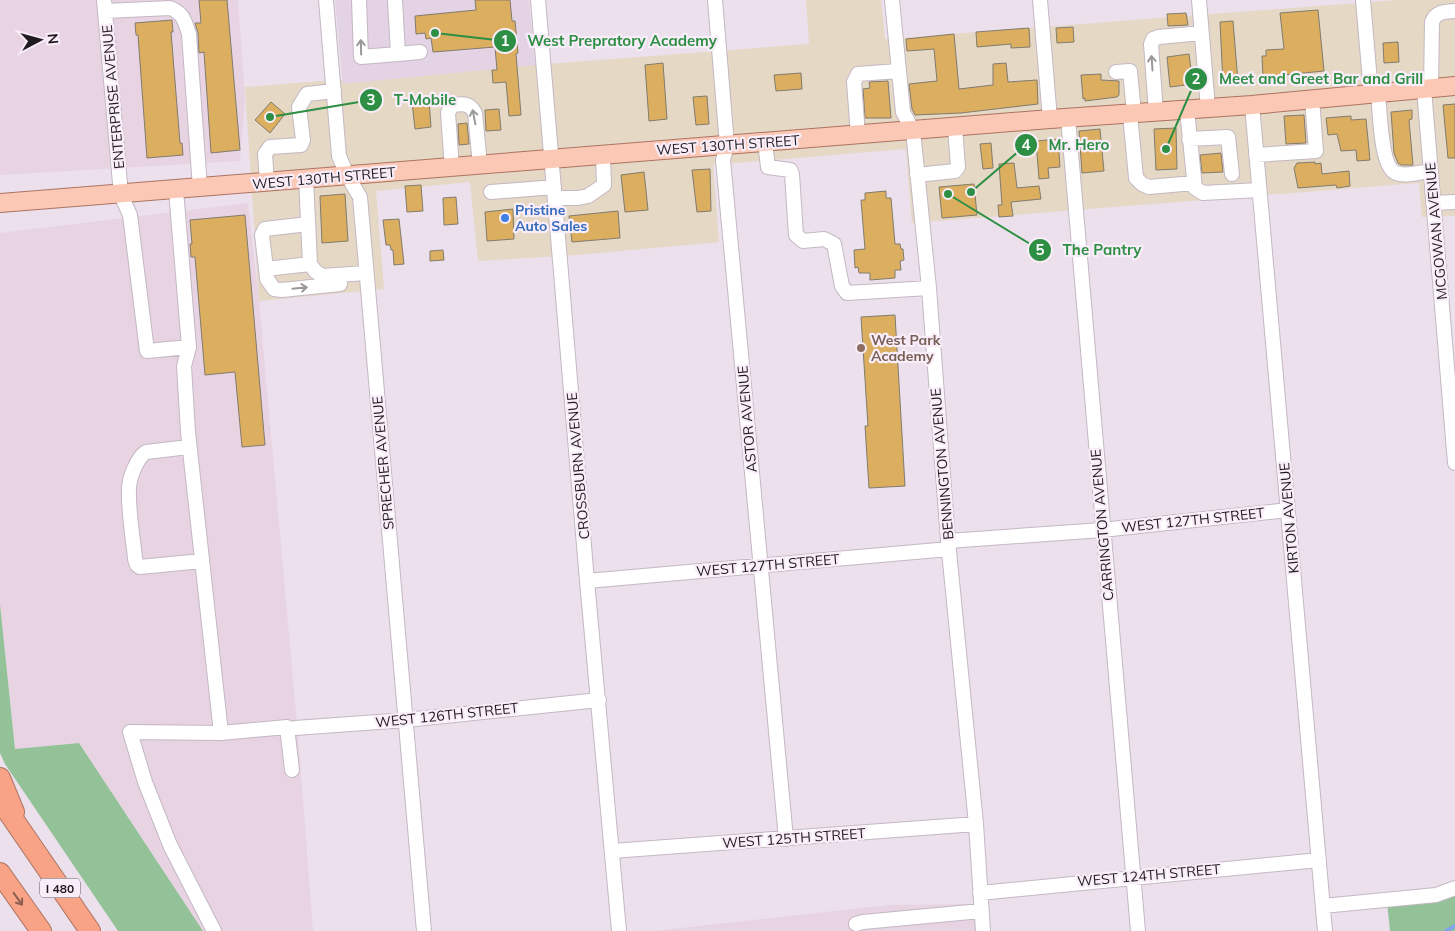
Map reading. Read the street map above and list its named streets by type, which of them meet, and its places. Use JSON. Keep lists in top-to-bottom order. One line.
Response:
{"streets":{"highway":["I 480"],"main road":["WEST 130TH STREET"],"street":["ENTERPRISE AVENUE","MCGOWAN AVENUE","ASTOR AVENUE","SPRECHER AVENUE","BENNINGTON AVENUE","CROSSBURN AVENUE","KIRTON AVENUE","WEST 127TH STREET","CARRINGTON AVENUE","WEST 126TH STREET","WEST 125TH STREET","WEST 124TH STREET"]},"crossings":[["ENTERPRISE AVENUE","WEST 130TH STREET"],["WEST 130TH STREET","MCGOWAN AVENUE"],["WEST 130TH STREET","ASTOR AVENUE"],["WEST 130TH STREET","SPRECHER AVENUE"],["WEST 130TH STREET","BENNINGTON AVENUE"],["WEST 130TH STREET","CROSSBURN AVENUE"],["WEST 130TH STREET","KIRTON AVENUE"],["WEST 130TH STREET","CARRINGTON AVENUE"],["ASTOR AVENUE","WEST 127TH STREET"],["ASTOR AVENUE","WEST 125TH STREET"],["SPRECHER AVENUE","WEST 126TH STREET"],["BENNINGTON AVENUE","WEST 127TH STREET"],["BENNINGTON AVENUE","WEST 125TH STREET"],["BENNINGTON AVENUE","WEST 124TH STREET"],["CROSSBURN AVENUE","WEST 127TH STREET"],["CROSSBURN AVENUE","WEST 126TH STREET"],["CROSSBURN AVENUE","WEST 125TH STREET"],["KIRTON AVENUE","WEST 127TH STREET"],["KIRTON AVENUE","WEST 124TH STREET"],["WEST 127TH STREET","CARRINGTON AVENUE"],["CARRINGTON AVENUE","WEST 124TH STREET"]],"places":["West Prepratory Academy","T-Mobile","Meet and Greet Bar and Grill","Mr. Hero","The Pantry","Pristine Auto Sales","West Park Academy"],"north":"right"}
